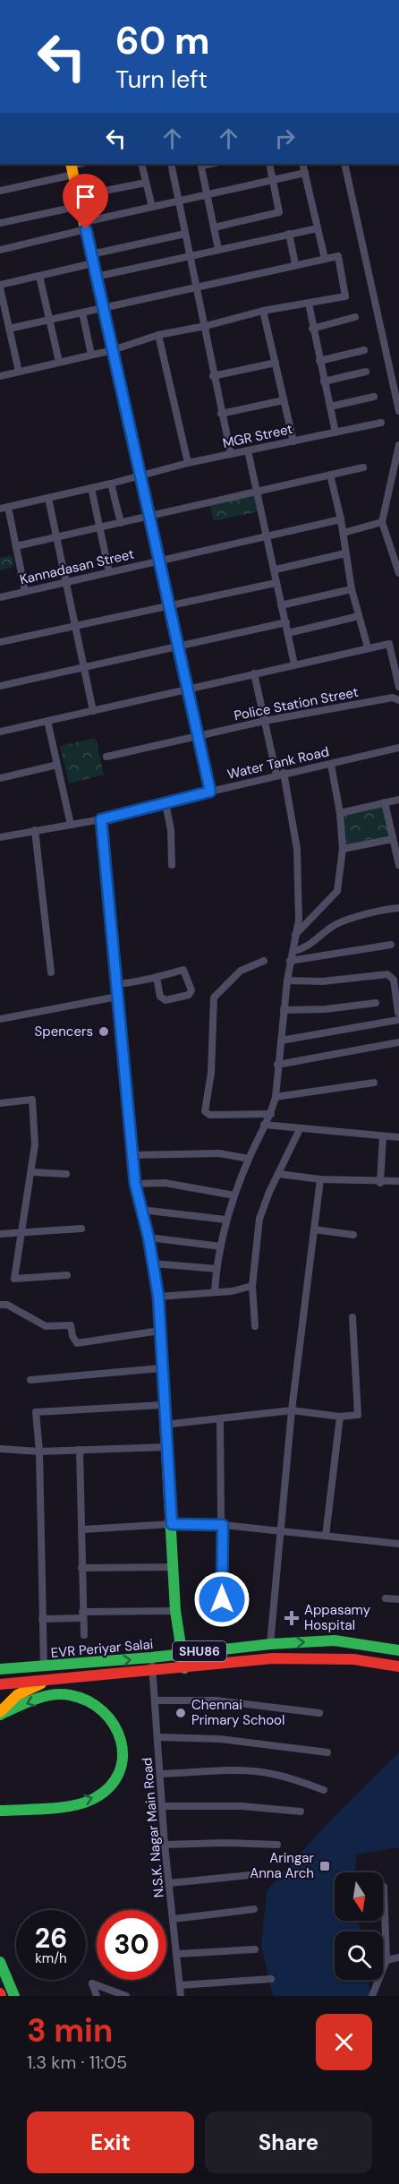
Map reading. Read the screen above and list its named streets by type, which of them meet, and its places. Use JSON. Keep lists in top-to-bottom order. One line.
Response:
{"streets":{"street":["MGR Street","Kannadasan Street","Police Station Street","Water Tank Road","EVR Periyar Salai","SHU86","N.S.K. Nagar Main Road"]},"crossings":[["EVR Periyar Salai","N.S.K. Nagar Main Road"]],"places":{"other":["Spencers","Chennai Primary School"],"health":["Appasamy Hospital"],"transit":["Aringar Anna Arch"]},"north":"bottom","page":{"turn":["60 m","Turn left"],"speed":"26 km/h","limit":"30","heading":["3 min","1.3 km · 11:05"],"buttons":["Exit","Share"]}}
